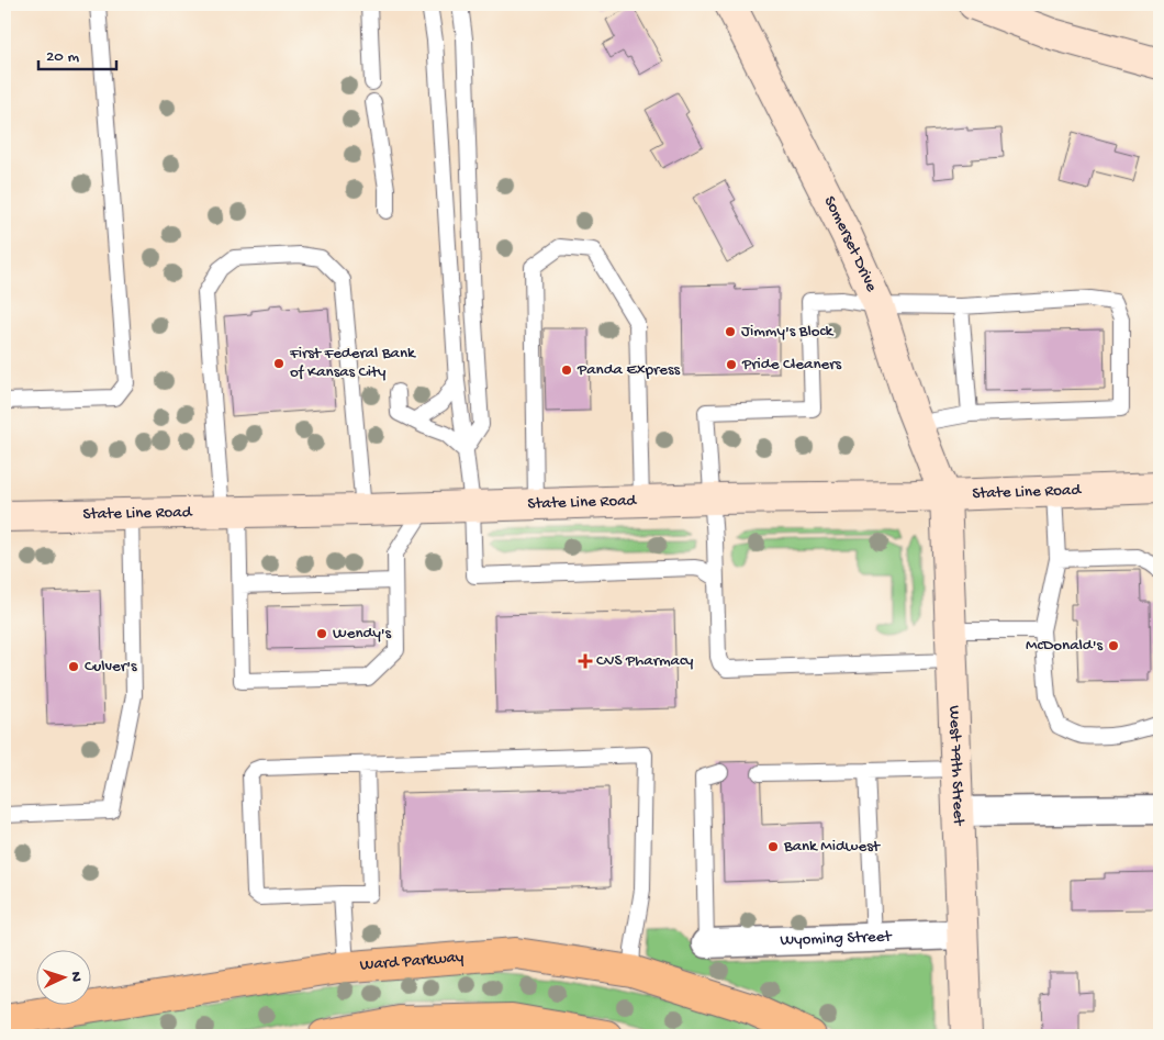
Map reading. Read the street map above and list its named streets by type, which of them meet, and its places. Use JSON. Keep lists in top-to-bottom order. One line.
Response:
{"streets":{"main road":["Ward Parkway"],"street":["Somerset Drive","State Line Road","West 79th Street","Wyoming Street"]},"crossings":[["Somerset Drive","State Line Road"],["Somerset Drive","West 79th Street"],["State Line Road","West 79th Street"],["West 79th Street","Wyoming Street"]],"places":{"other":["Jimmy's Block","First Federal Bank of Kansas City","Pride Cleaners","Panda Express","Wendy's","McDonald's","Culver's","Bank Midwest"],"health":["CVS Pharmacy"]},"scale_bar":"20 m","north":"right"}
